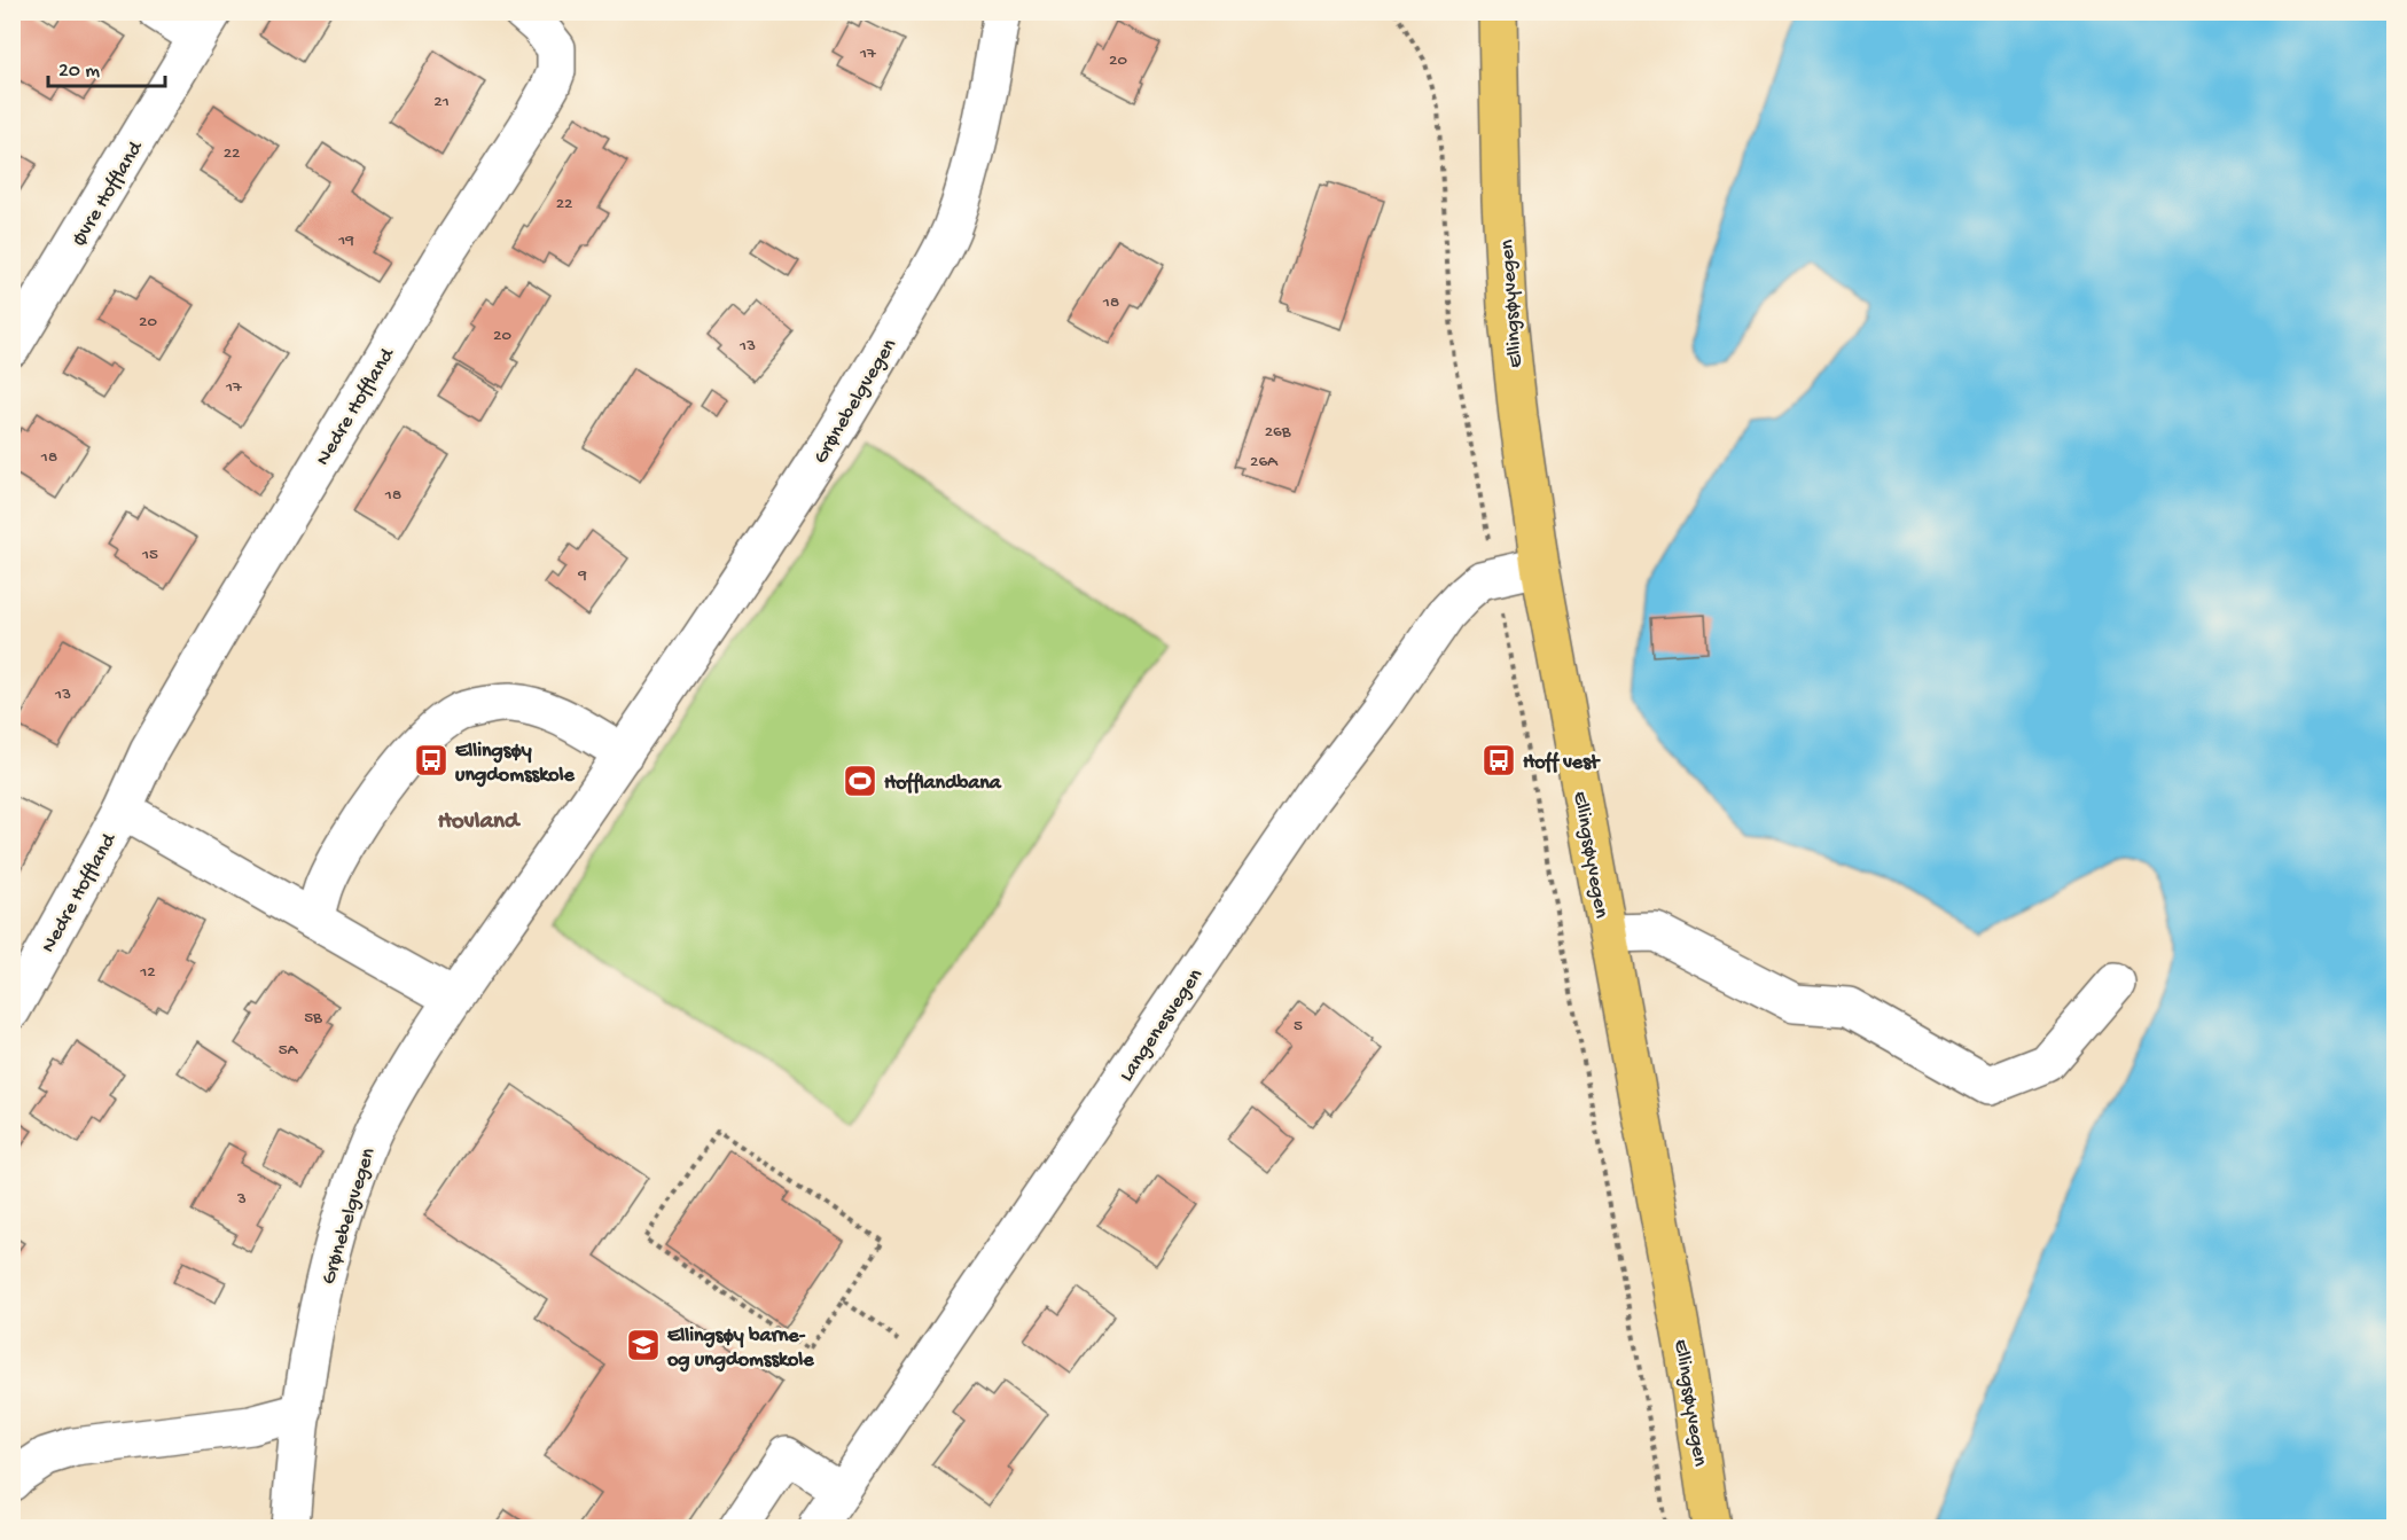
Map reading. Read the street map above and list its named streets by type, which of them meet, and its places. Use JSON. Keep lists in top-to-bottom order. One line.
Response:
{"streets":{"main road":["Ellingsøyvegen"],"street":["Øvre Hoffland","Grønebelgvegen","Nedre Hoffland","Langenesvegen"]},"crossings":[["Ellingsøyvegen","Langenesvegen"]],"districts":["Hovland"],"places":{"bus stop":["Ellingsøy ungdomsskole","Hoff vest"],"sports":["Hofflandbana"],"school or university":["Ellingsøy barne- og ungdomsskole"]},"house_numbers":["17","20","21","22","22","19","18","20","20","13","17","26B","18","26A","18","15","9","13","12","5B","5","5A","3"],"scale_bar":"20 m"}
